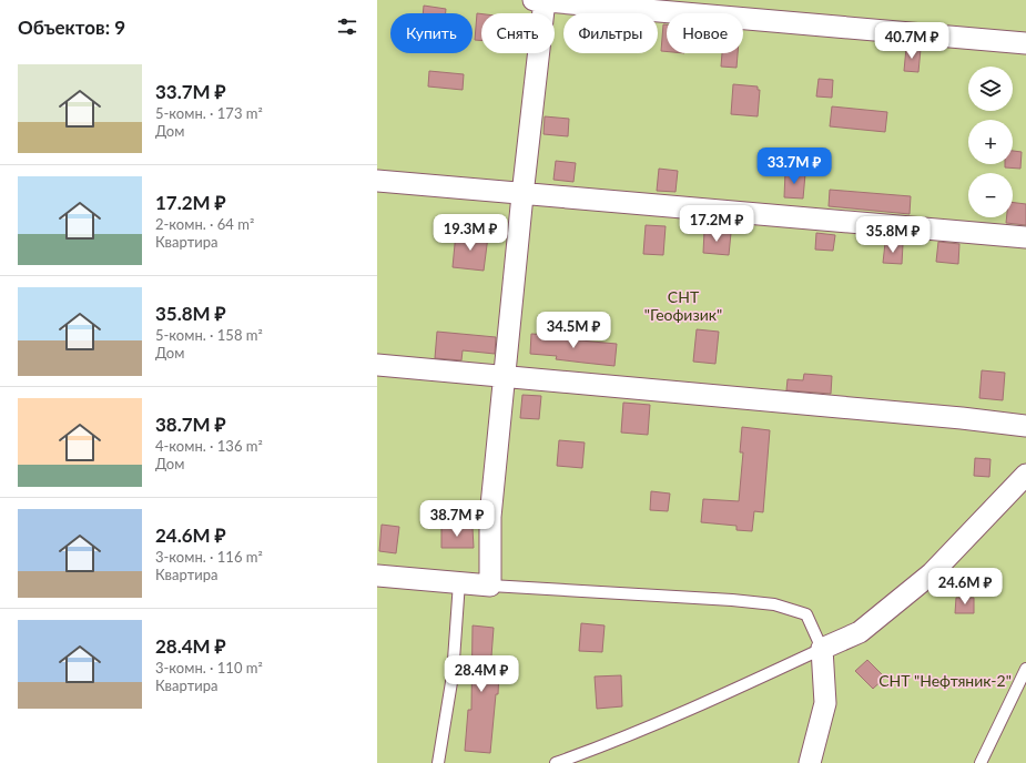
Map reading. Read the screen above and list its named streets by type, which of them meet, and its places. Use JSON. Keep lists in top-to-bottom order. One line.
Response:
{"parks":["СНТ \"Геофизик\"","СНТ \"Нефтяник-2\""],"page":{"heading":"Объектов: 9","chip":["Купить","Снять","Фильтры","Новое"],"price":["40.7M ₽","33.7M ₽","17.2M ₽","19.3M ₽","35.8M ₽","34.5M ₽","38.7M ₽","24.6M ₽","28.4M ₽"],"list":[{"name":"33.7M ₽","note":"5-комн. · 173 m² · Дом"},{"name":"17.2M ₽","note":"2-комн. · 64 m² · Квартира"},{"name":"35.8M ₽","note":"5-комн. · 158 m² · Дом"},{"name":"38.7M ₽","note":"4-комн. · 136 m² · Дом"},{"name":"24.6M ₽","note":"3-комн. · 116 m² · Квартира"},{"name":"28.4M ₽","note":"3-комн. · 110 m² · Квартира"}],"map_buttons":["+","−"]}}
